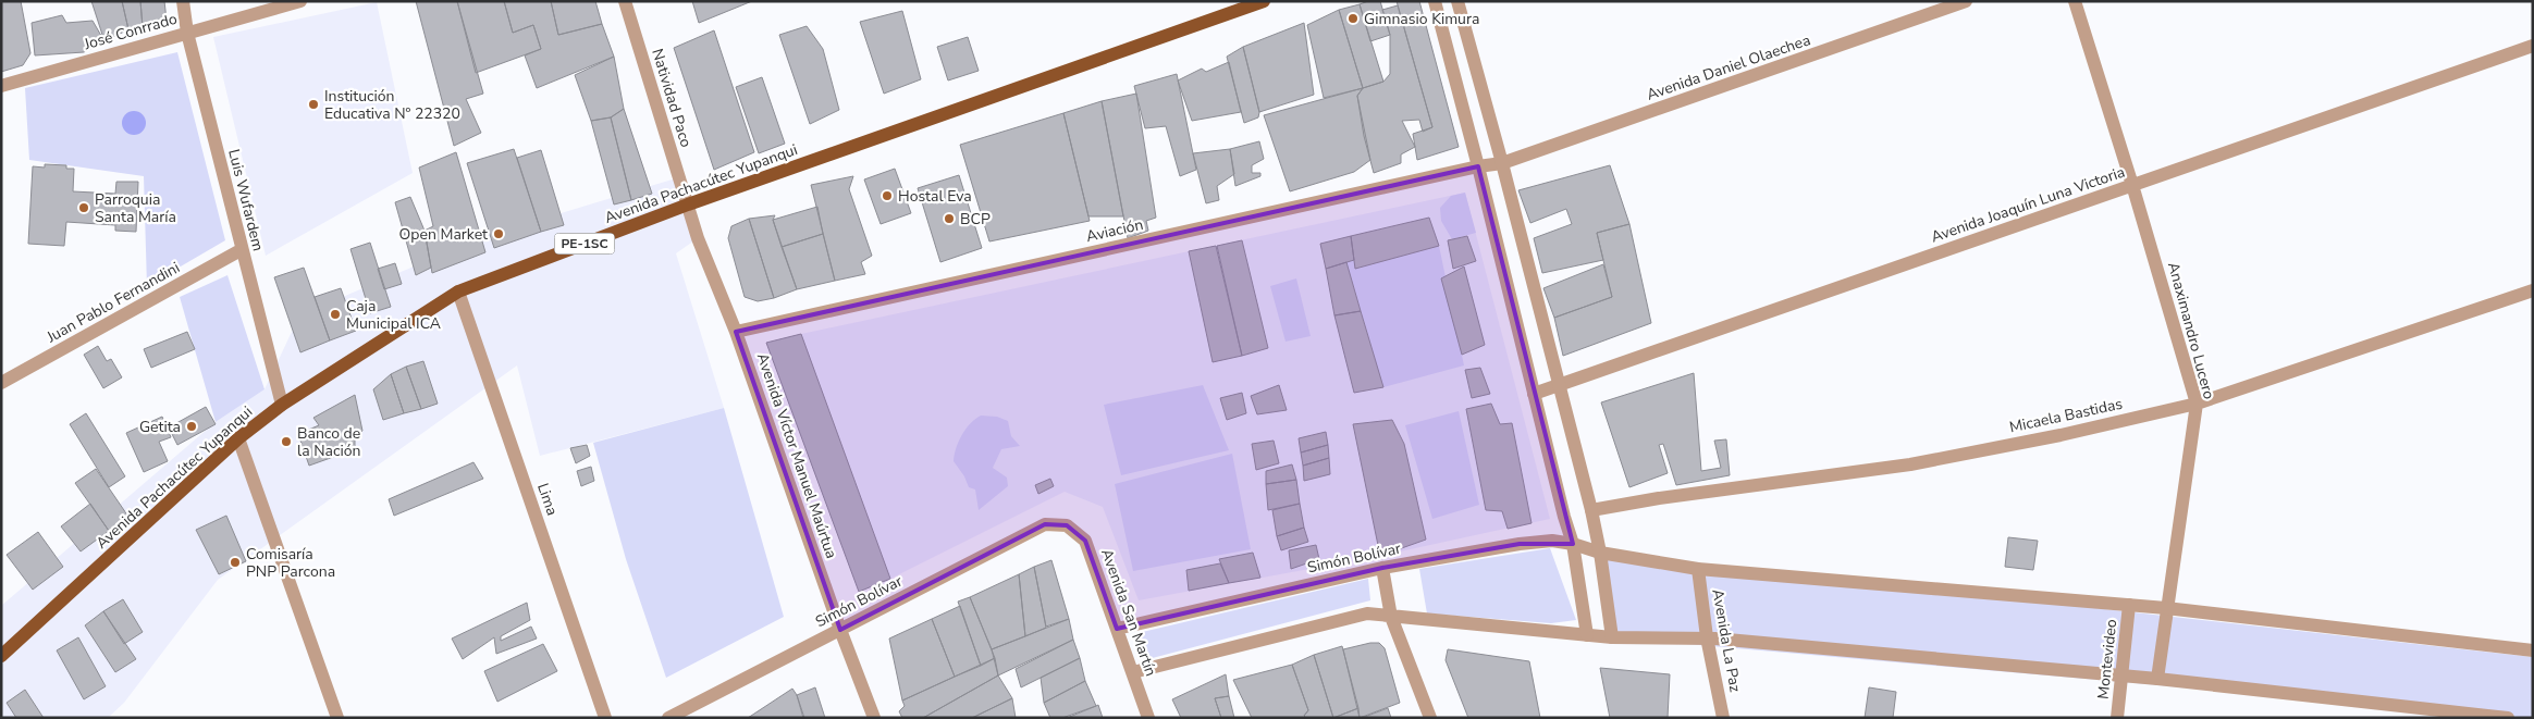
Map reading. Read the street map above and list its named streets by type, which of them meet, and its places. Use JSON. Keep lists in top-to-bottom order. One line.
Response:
{"streets":{"main road":["Avenida Pachacútec Yupanqui","PE-1SC"],"street":["José Conrrado","Avenida Daniel Olaechea","Natividad Paco","Luis Wufardem","Avenida Joaquín Luna Victoria","Aviación","Juan Pablo Fernandini","Anaximandro Lucero","Micaela Bastidas","Avenida Víctor Manuel Maúrtua","Lima","Simón Bolívar","Avenida San Martín","Avenida La Paz","Montevideo"]},"crossings":[["José Conrrado","Luis Wufardem"],["Avenida Daniel Olaechea","Aviación"],["Natividad Paco","Avenida Pachacútec Yupanqui"],["Natividad Paco","Avenida Víctor Manuel Maúrtua"],["Avenida Pachacútec Yupanqui","Luis Wufardem"],["Avenida Pachacútec Yupanqui","Avenida Víctor Manuel Maúrtua"],["Avenida Pachacútec Yupanqui","Lima"],["Luis Wufardem","Juan Pablo Fernandini"],["Avenida Joaquín Luna Victoria","Anaximandro Lucero"],["Aviación","Avenida Víctor Manuel Maúrtua"],["Anaximandro Lucero","Micaela Bastidas"],["Anaximandro Lucero","Simón Bolívar"],["Avenida Víctor Manuel Maúrtua","Simón Bolívar"],["Simón Bolívar","Avenida San Martín"],["Simón Bolívar","Avenida La Paz"],["Simón Bolívar","Montevideo"]],"places":["Gimnasio Kimura","Institución Educativa Nº 22320","Hostal Eva","Parroquia Santa María","BCP","Open Market","Caja Municipal ICA","Getita","Banco de la Nación","Comisaría PNP Parcona"]}
